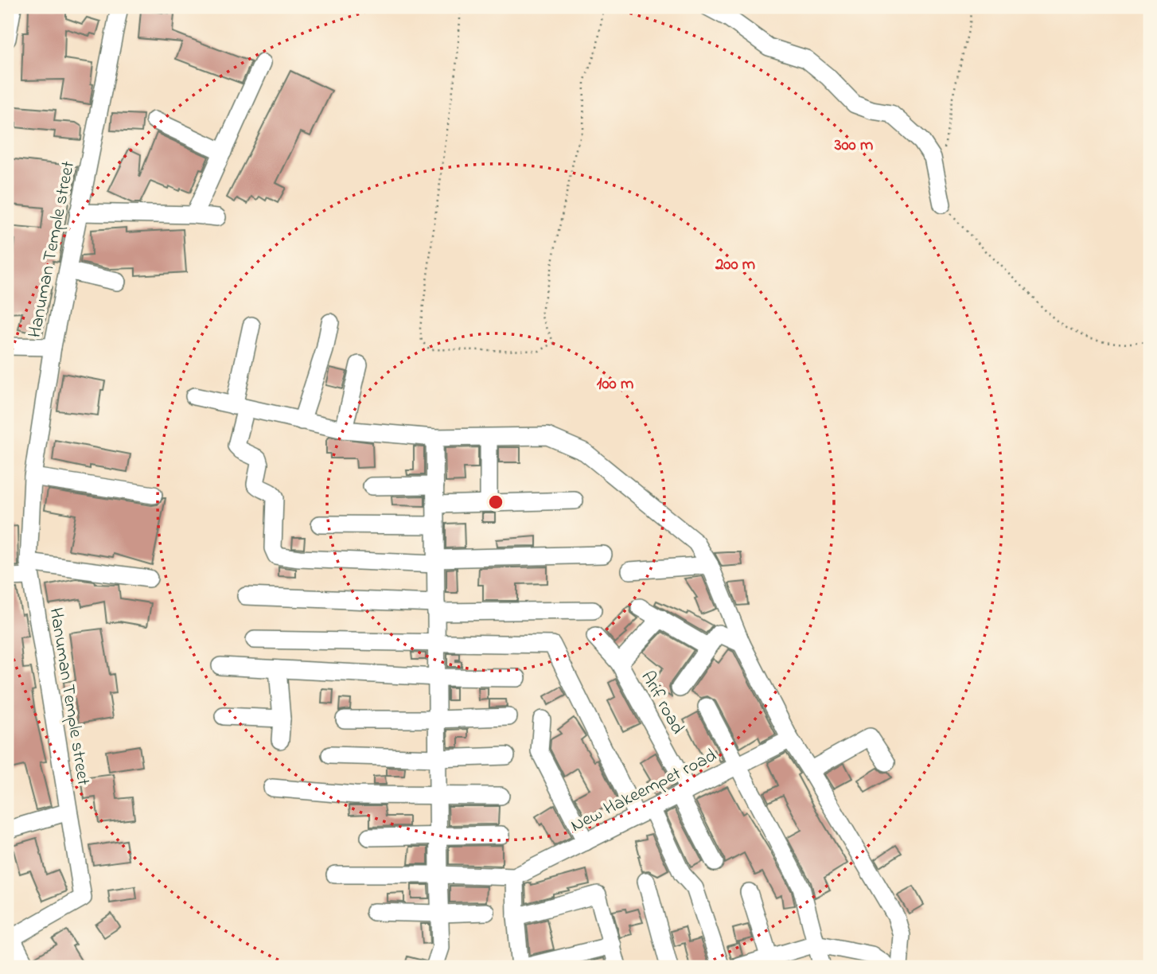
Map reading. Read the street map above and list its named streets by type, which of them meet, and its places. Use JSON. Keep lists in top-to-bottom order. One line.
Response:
{"streets":{"street":["Hanuman Temple street","Arif road","New Hakeempet road"]},"crossings":[["Arif road","New Hakeempet road"]],"rings":["300 m","200 m","100 m"]}
